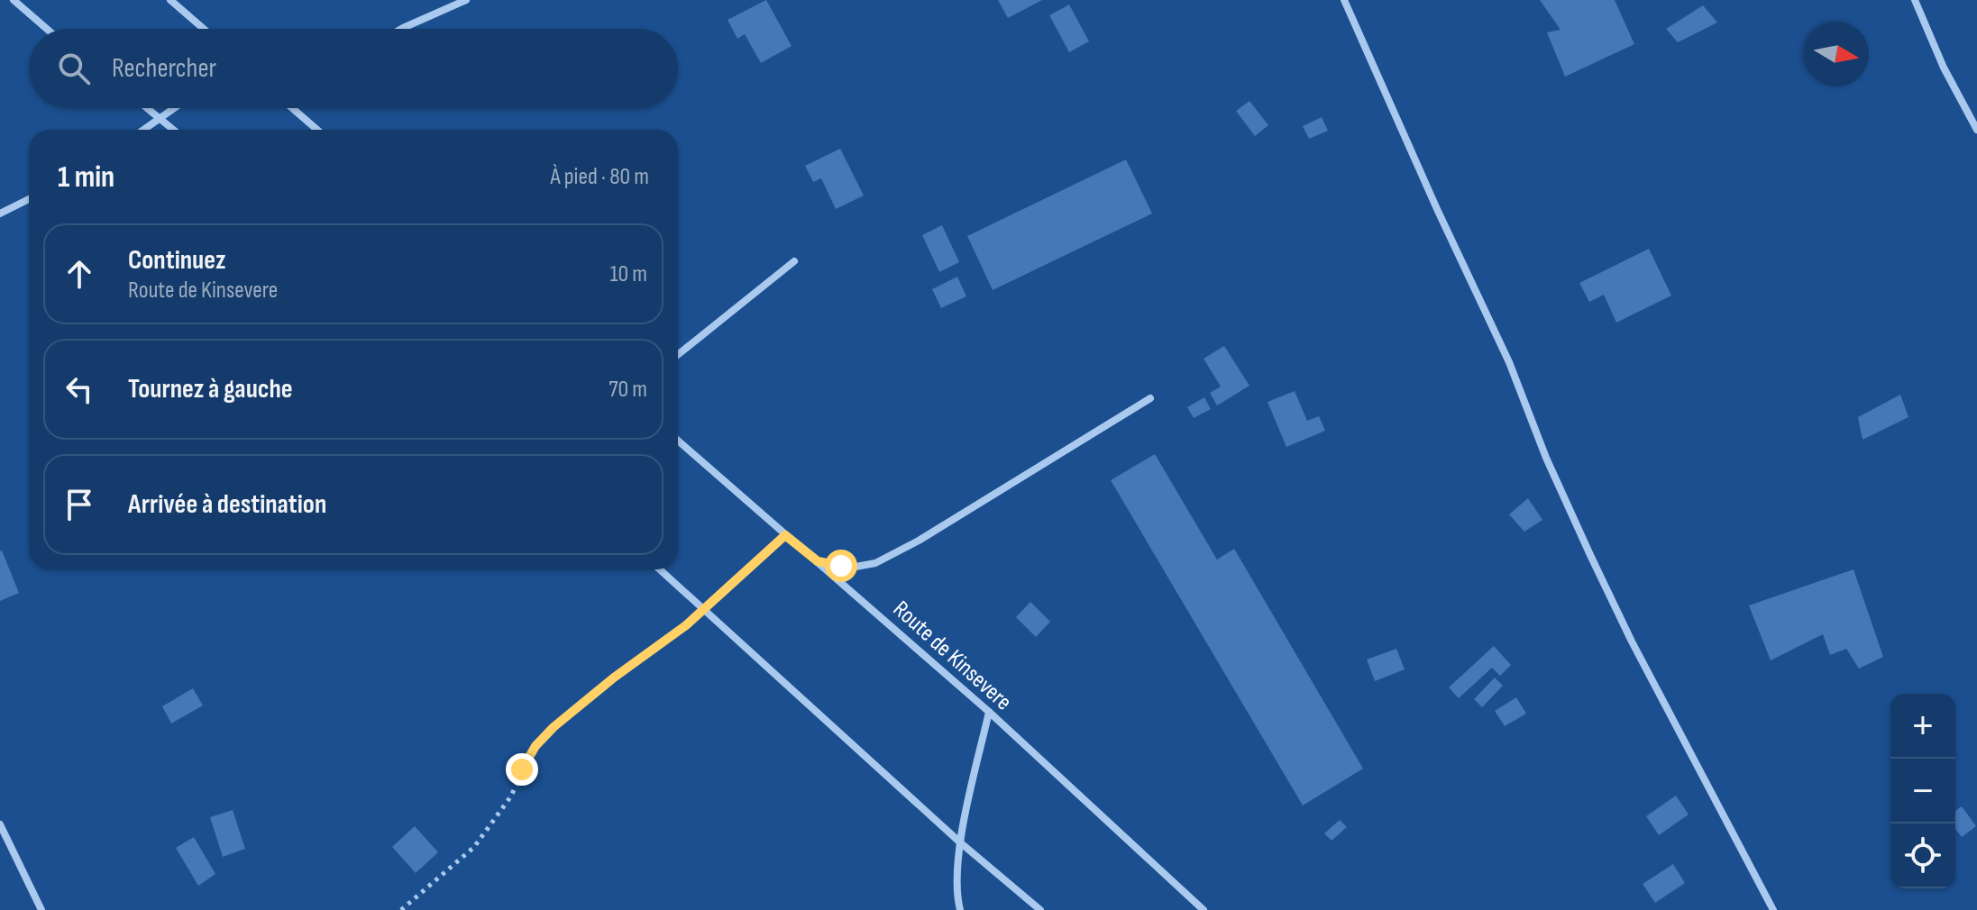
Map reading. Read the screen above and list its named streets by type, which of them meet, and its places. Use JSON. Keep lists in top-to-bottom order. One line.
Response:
{"streets":{"street":["Route de Kinsevere"]},"north":"right","page":{"search":"Rechercher","heading":["1 min","À pied · 80 m"],"list":[["Continuez","Route de Kinsevere","10 m"],["Tournez à gauche","70 m"],"Arrivée à destination"],"map_buttons":["+","−"]}}
